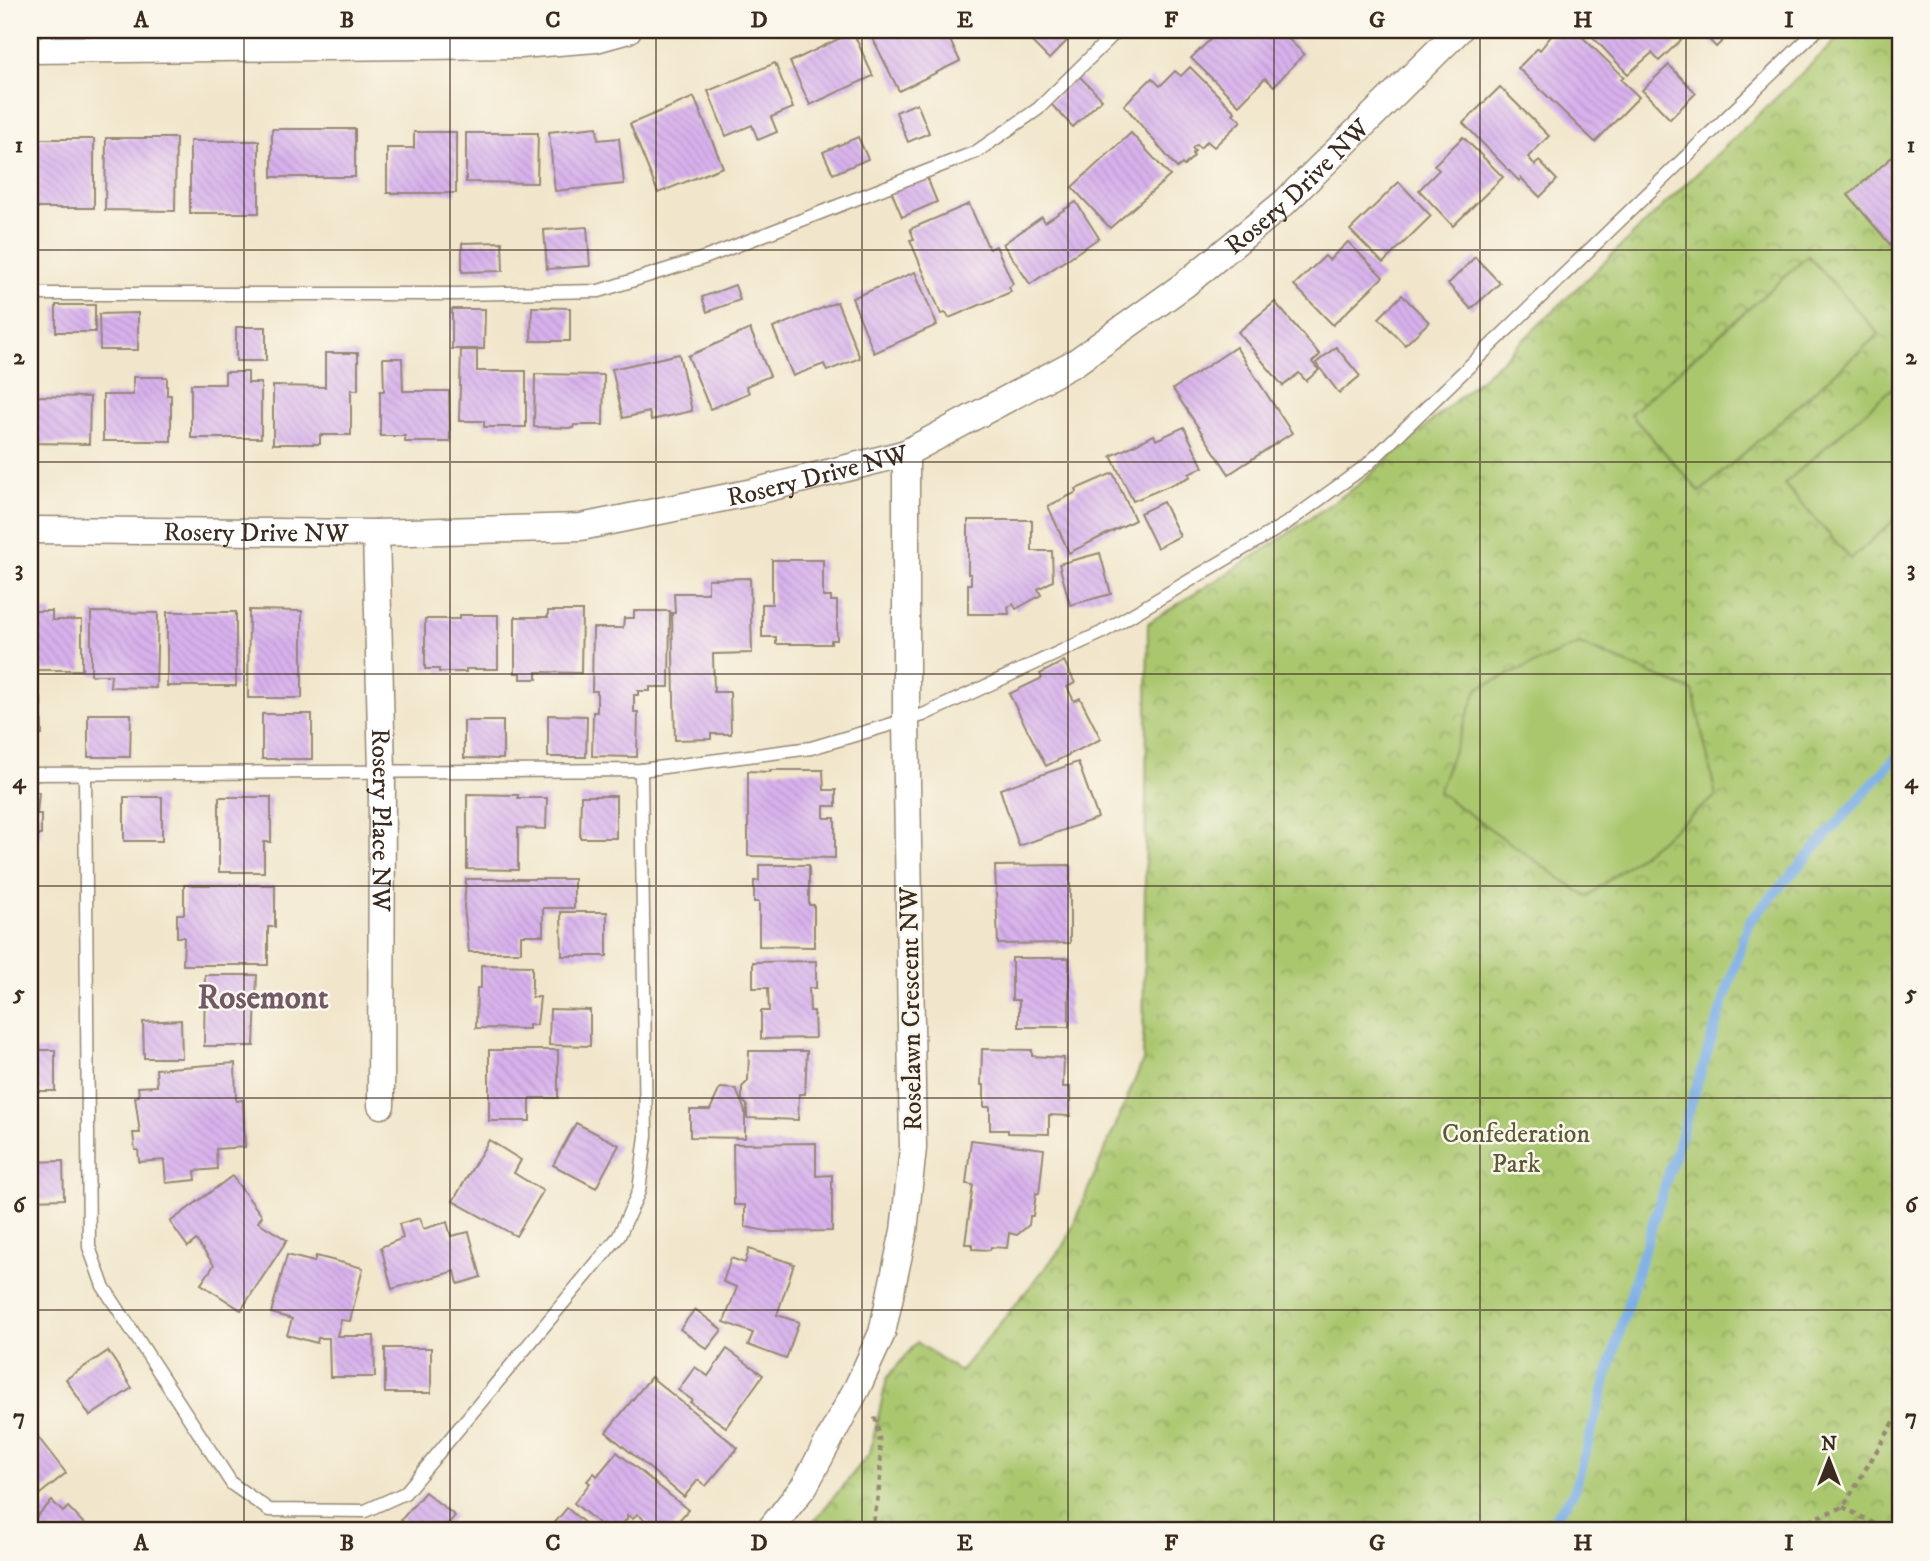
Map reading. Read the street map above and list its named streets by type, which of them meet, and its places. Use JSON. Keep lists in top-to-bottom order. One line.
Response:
{"streets":{"street":["Rosery Drive NW","Rosery Place NW","Roselawn Crescent NW"]},"crossings":[["Rosery Drive NW","Rosery Place NW"],["Rosery Drive NW","Roselawn Crescent NW"]],"districts":["Rosemont"],"parks":["Confederation Park"],"north":"top","grid":{"columns":["A","B","C","D","E","F","G","H","I"],"rows":["1","2","3","4","5","6","7"]}}
